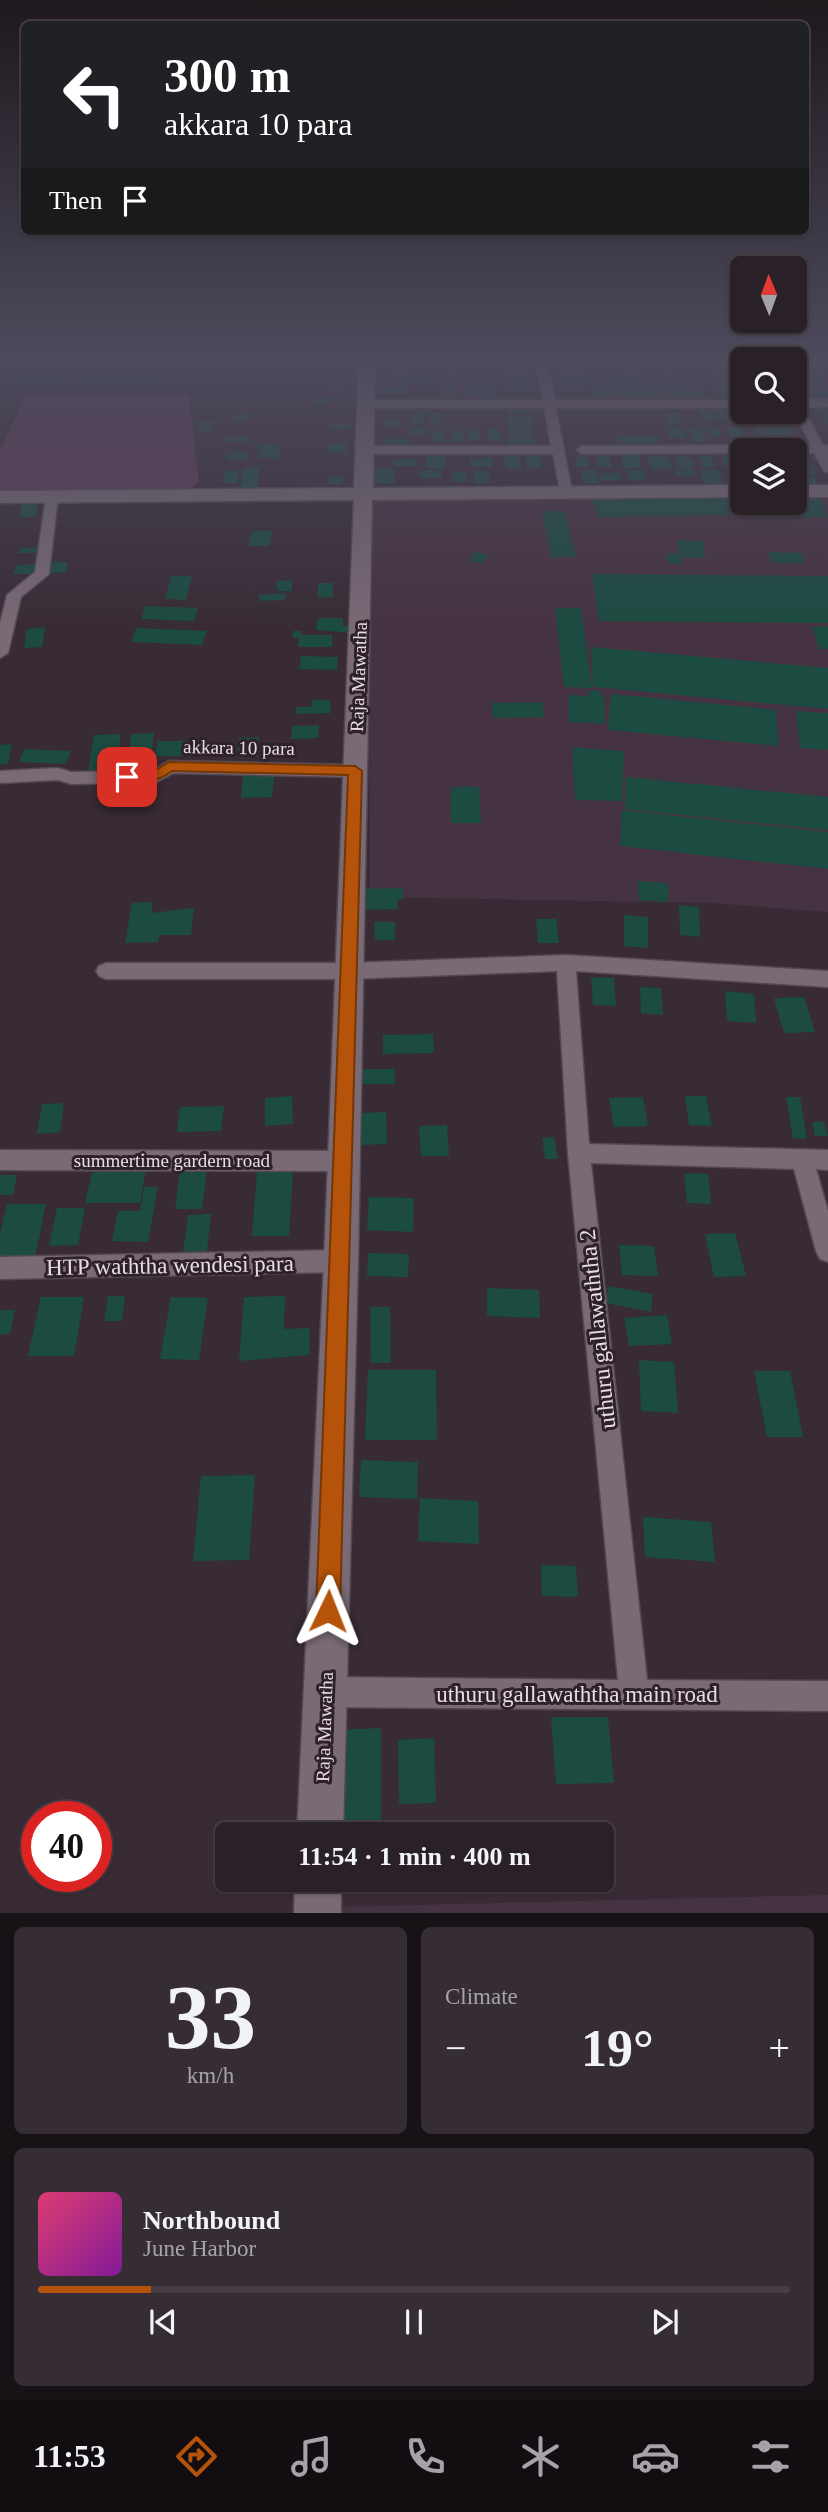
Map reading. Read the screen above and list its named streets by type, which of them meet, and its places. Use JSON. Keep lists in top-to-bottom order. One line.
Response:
{"streets":{"street":["Raja Mawatha","akkara 10 para","summertime gardern road","HTP waththa wendesi para","uthuru gallawaththa 2","uthuru gallawaththa main road"]},"crossings":[["Raja Mawatha","akkara 10 para"],["Raja Mawatha","summertime gardern road"],["Raja Mawatha","HTP waththa wendesi para"],["Raja Mawatha","uthuru gallawaththa main road"],["uthuru gallawaththa 2","uthuru gallawaththa main road"]],"north":"top","page":{"turn":["300 m","akkara 10 para"],"then":"Then","limit":"40","trip":"11:54 · 1 min · 400 m","tile":[["33","km/h"],"Climate"],"heat":["−","19°","+"],"song":["Northbound","June Harbor"],"tabs":"11:53"}}
